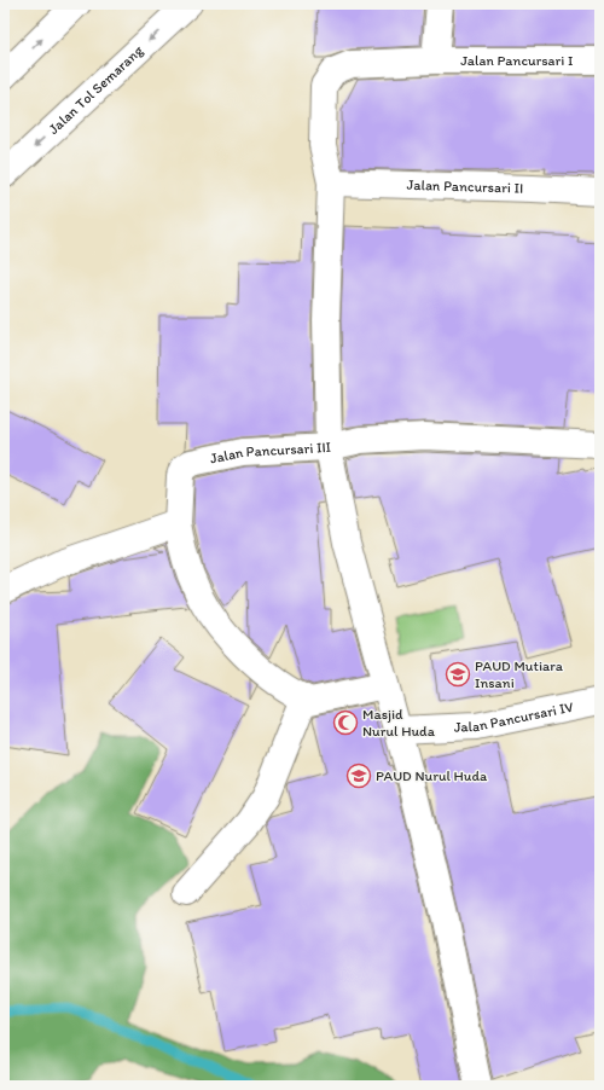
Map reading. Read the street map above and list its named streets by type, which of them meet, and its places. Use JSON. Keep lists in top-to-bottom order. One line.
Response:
{"streets":{"main road":["Jalan Pancursari I","Jalan Tol Semarang","Jalan Pancursari II","Jalan Pancursari III","Jalan Pancursari IV"]},"crossings":[["Jalan Pancursari I","Jalan Pancursari II"],["Jalan Pancursari I","Jalan Pancursari III"],["Jalan Pancursari I","Jalan Pancursari IV"]],"places":{"school or university":["PAUD Mutiara Insani","PAUD Nurul Huda"],"mosque":["Masjid Nurul Huda"]}}
